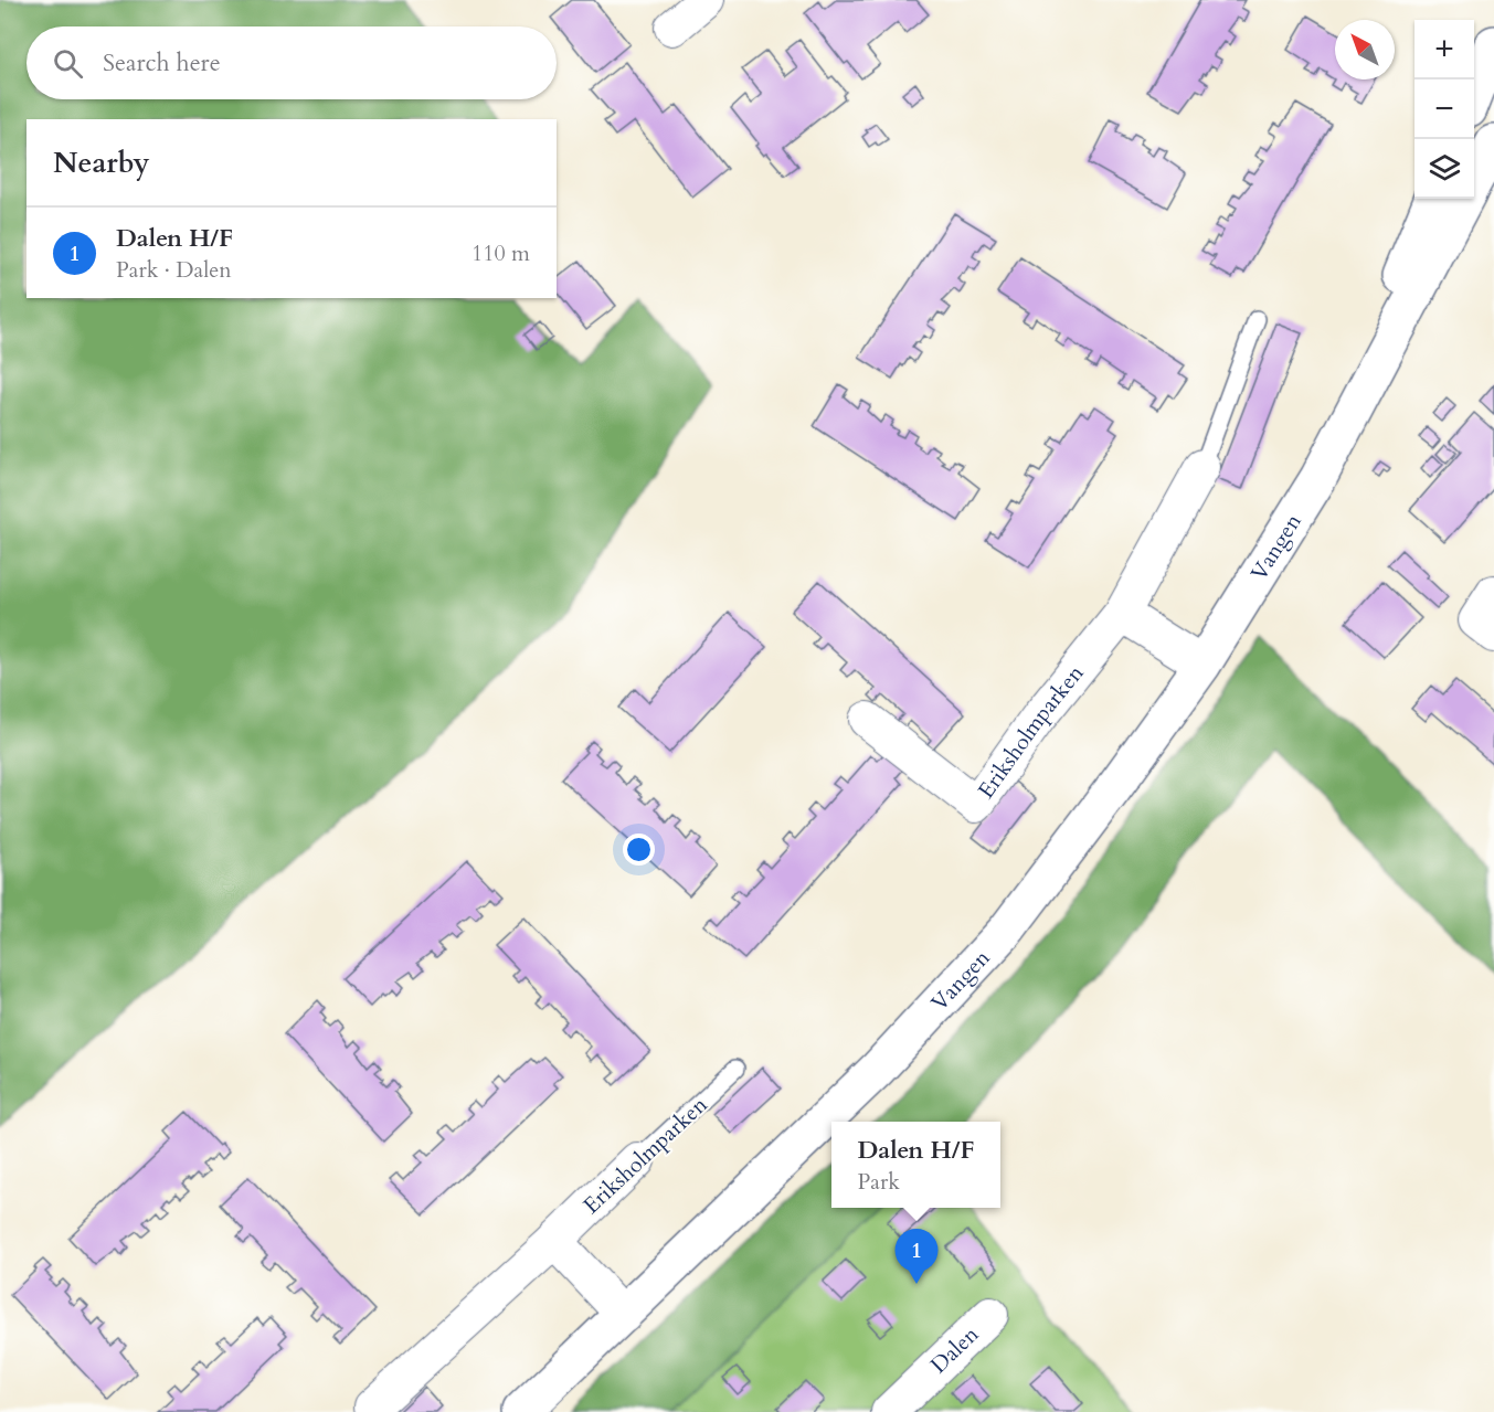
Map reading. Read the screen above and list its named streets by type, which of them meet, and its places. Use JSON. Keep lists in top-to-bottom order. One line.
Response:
{"streets":{"street":["Vangen","Eriksholmparken","Dalen"]},"north":"top left","page":{"map_buttons":["+","−"],"search":"Search here","heading":"Nearby","list":[{"mark":"1","name":"Dalen H/F","note":"Park · Dalen","value":"110 m"}],"popup":["Dalen H/F","Park"],"pins":"1"}}
